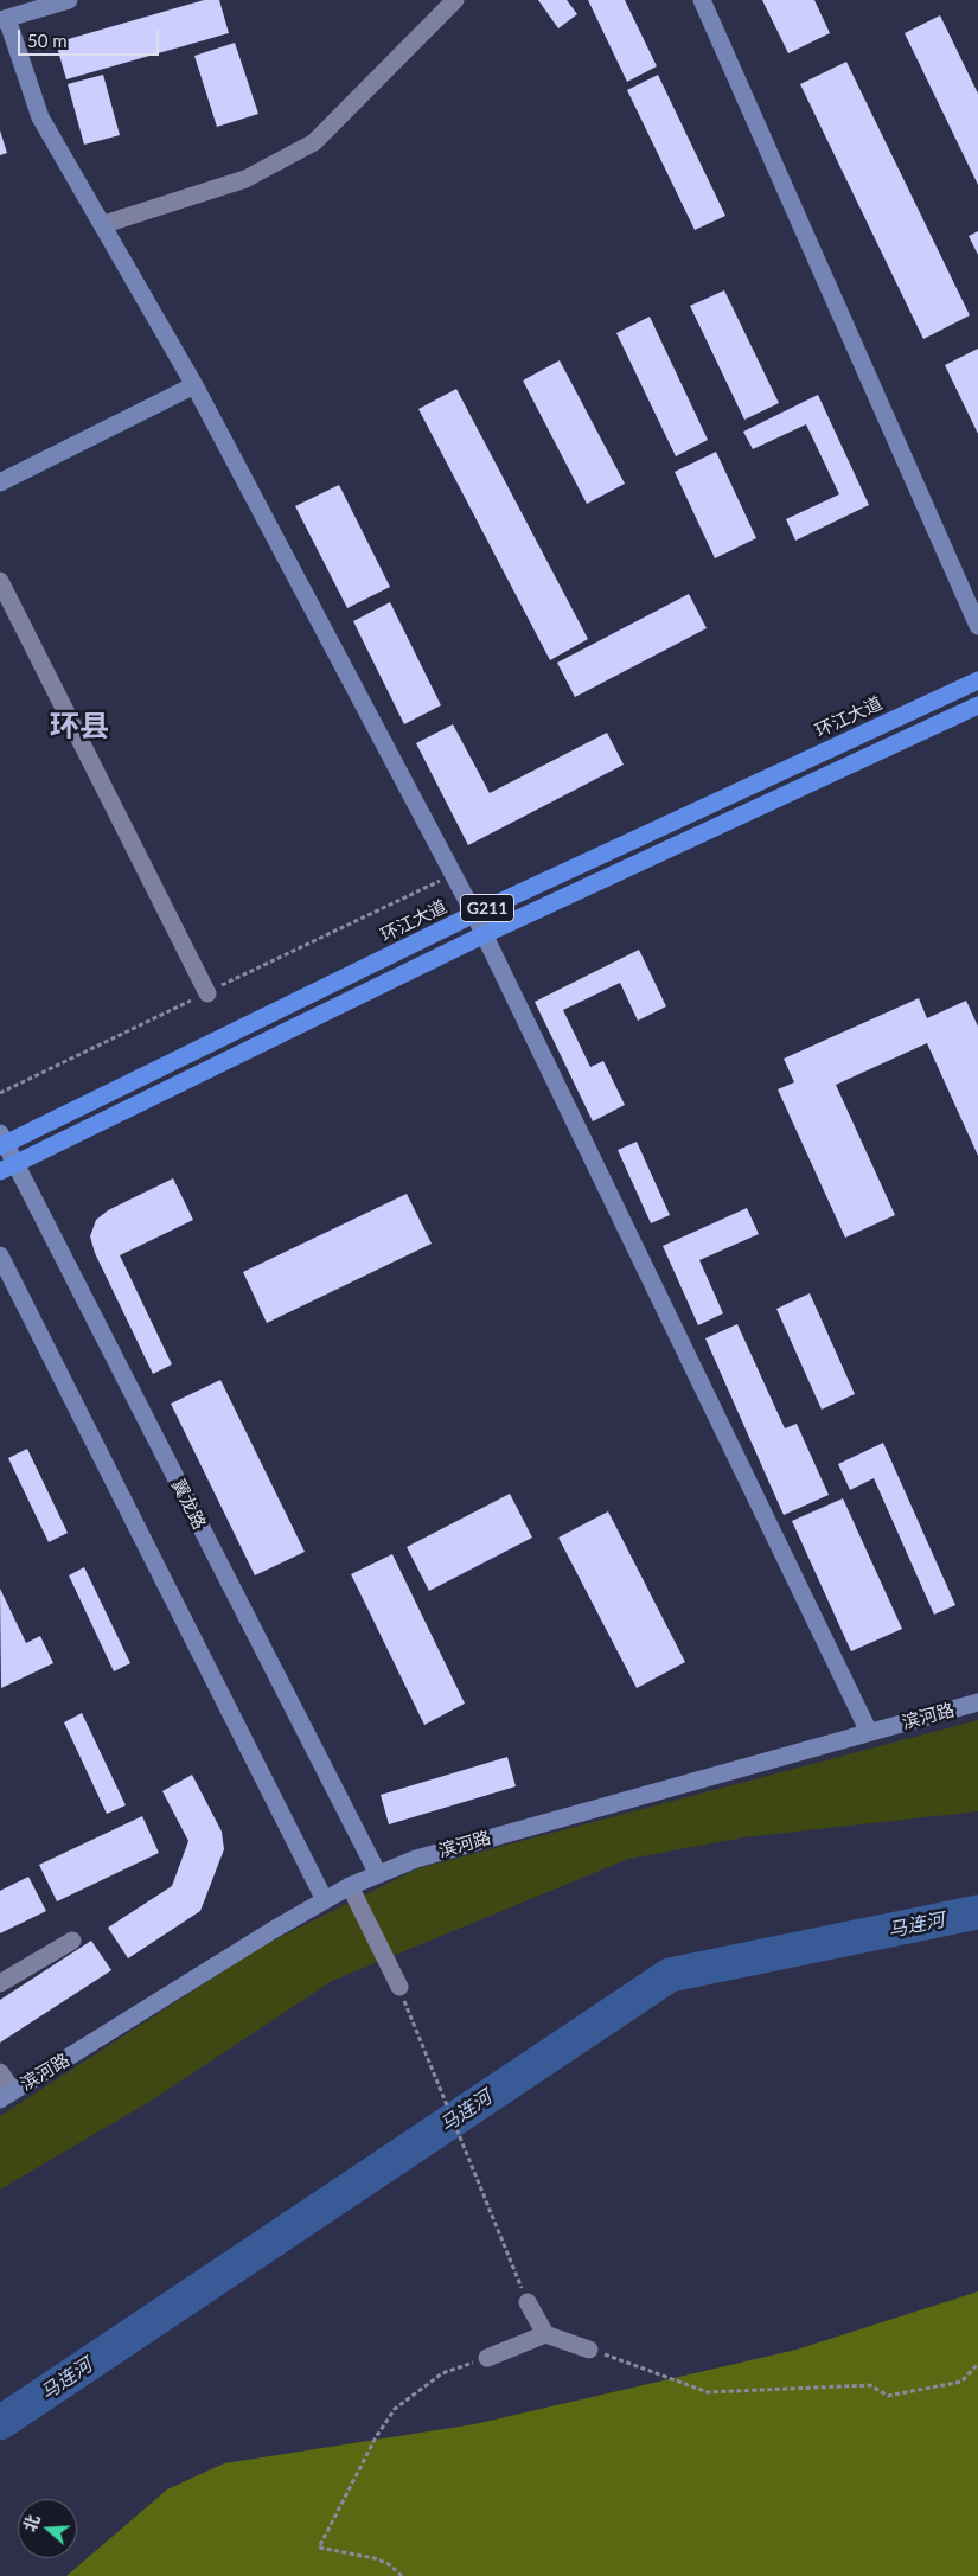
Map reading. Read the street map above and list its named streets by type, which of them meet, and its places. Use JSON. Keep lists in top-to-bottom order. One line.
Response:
{"streets":{"highway":["环江大道","G211"],"street":["翼龙路","滨河路"]},"crossings":[["环江大道","翼龙路"],["G211","翼龙路"],["翼龙路","滨河路"]],"districts":["环县"],"water":["马连河"],"scale_bar":"50 m","north":"left"}
